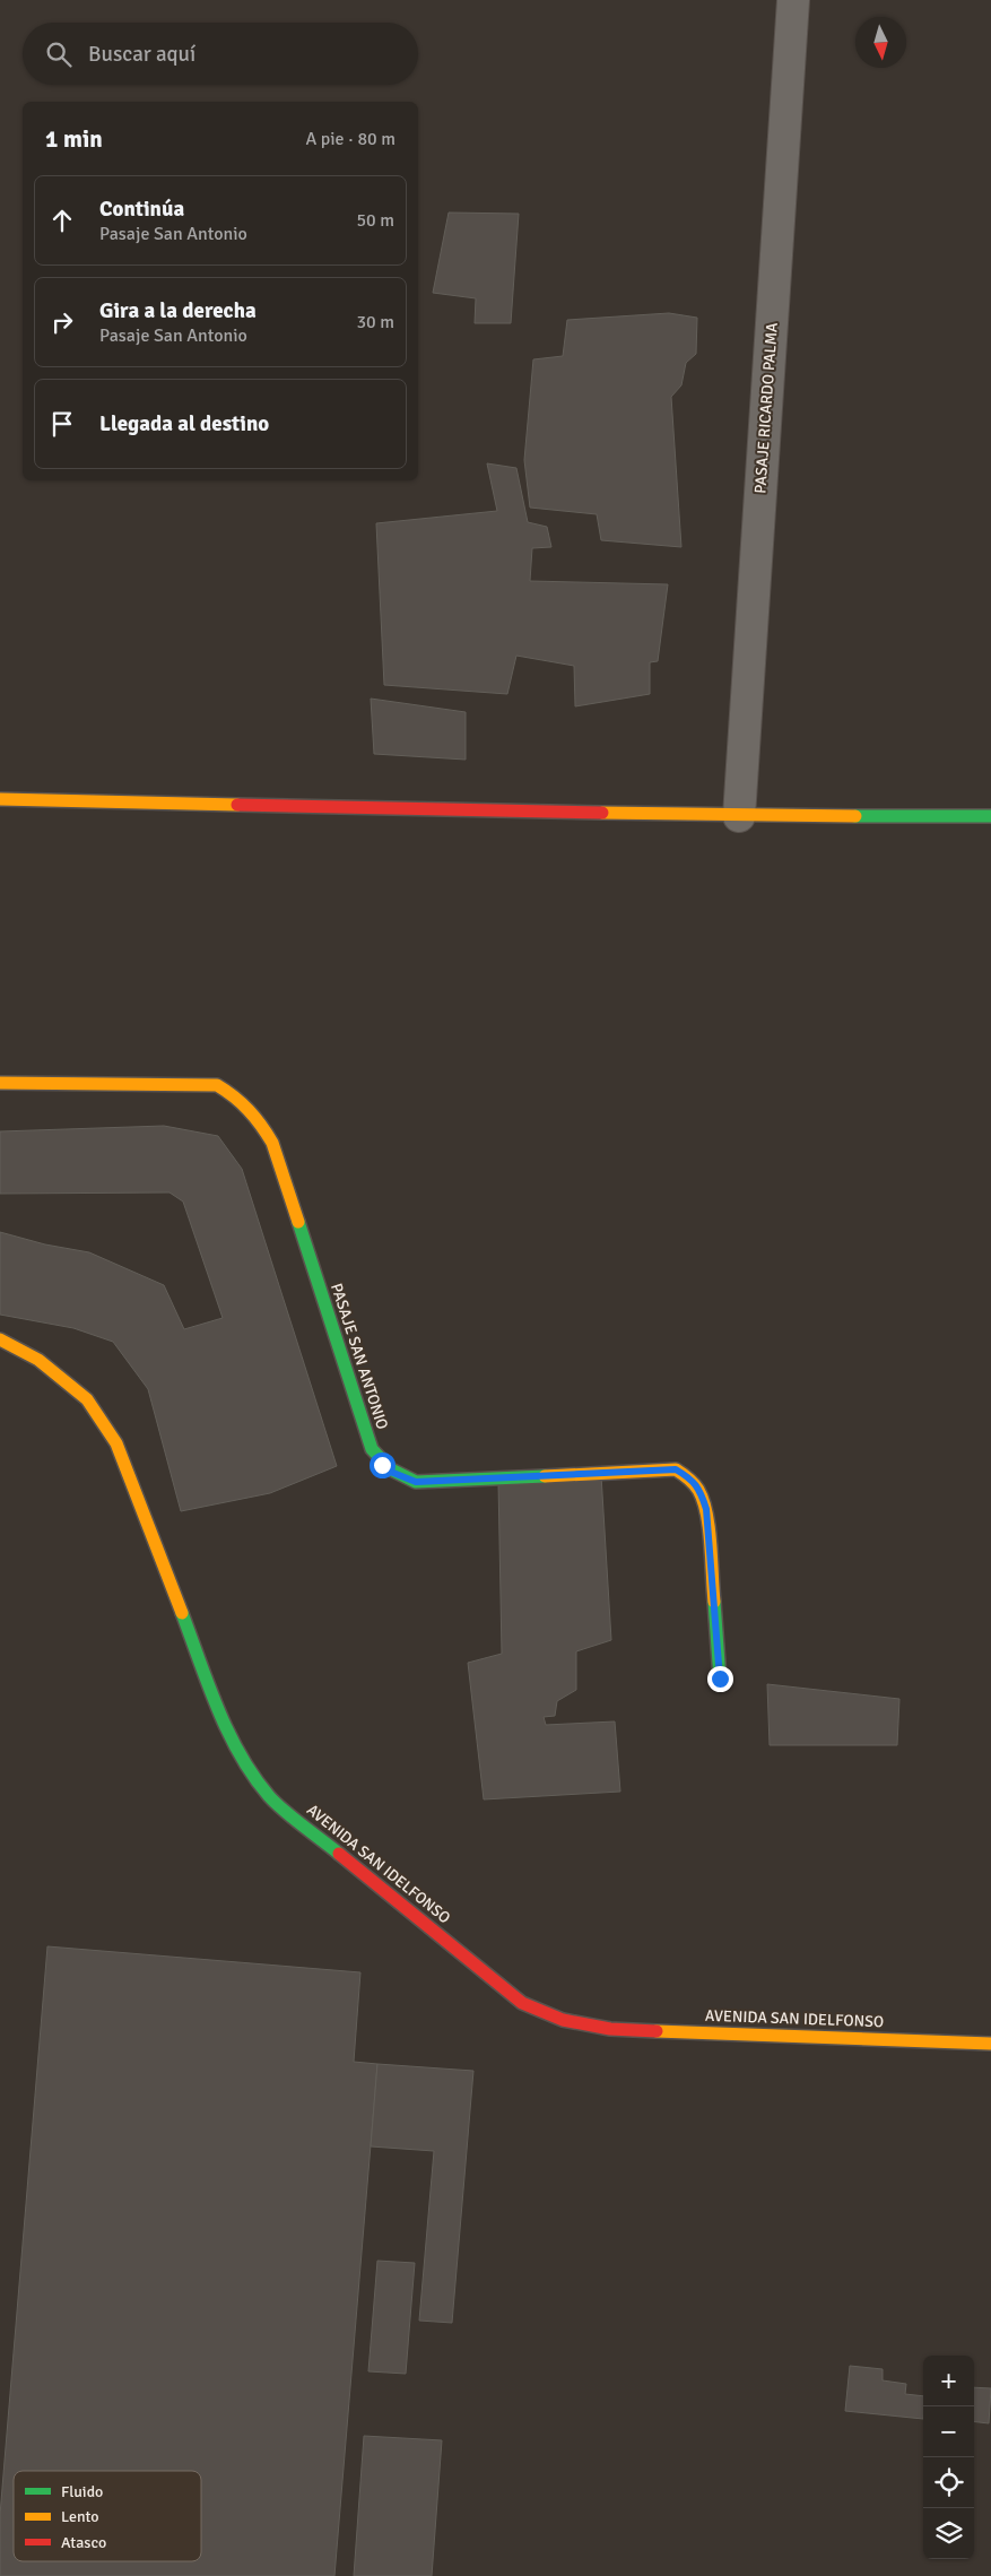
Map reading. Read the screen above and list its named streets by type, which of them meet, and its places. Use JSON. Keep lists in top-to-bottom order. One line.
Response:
{"streets":{"street":["PASAJE RICARDO PALMA","PASAJE SAN ANTONIO","AVENIDA SAN IDELFONSO"]},"legend":["Fluido","Lento","Atasco"],"north":"bottom","page":{"search":"Buscar aquí","heading":["1 min","A pie · 80 m"],"list":[["Continúa","Pasaje San Antonio","50 m"],["Gira a la derecha","Pasaje San Antonio","30 m"],"Llegada al destino"],"map_buttons":["+","−"]}}
